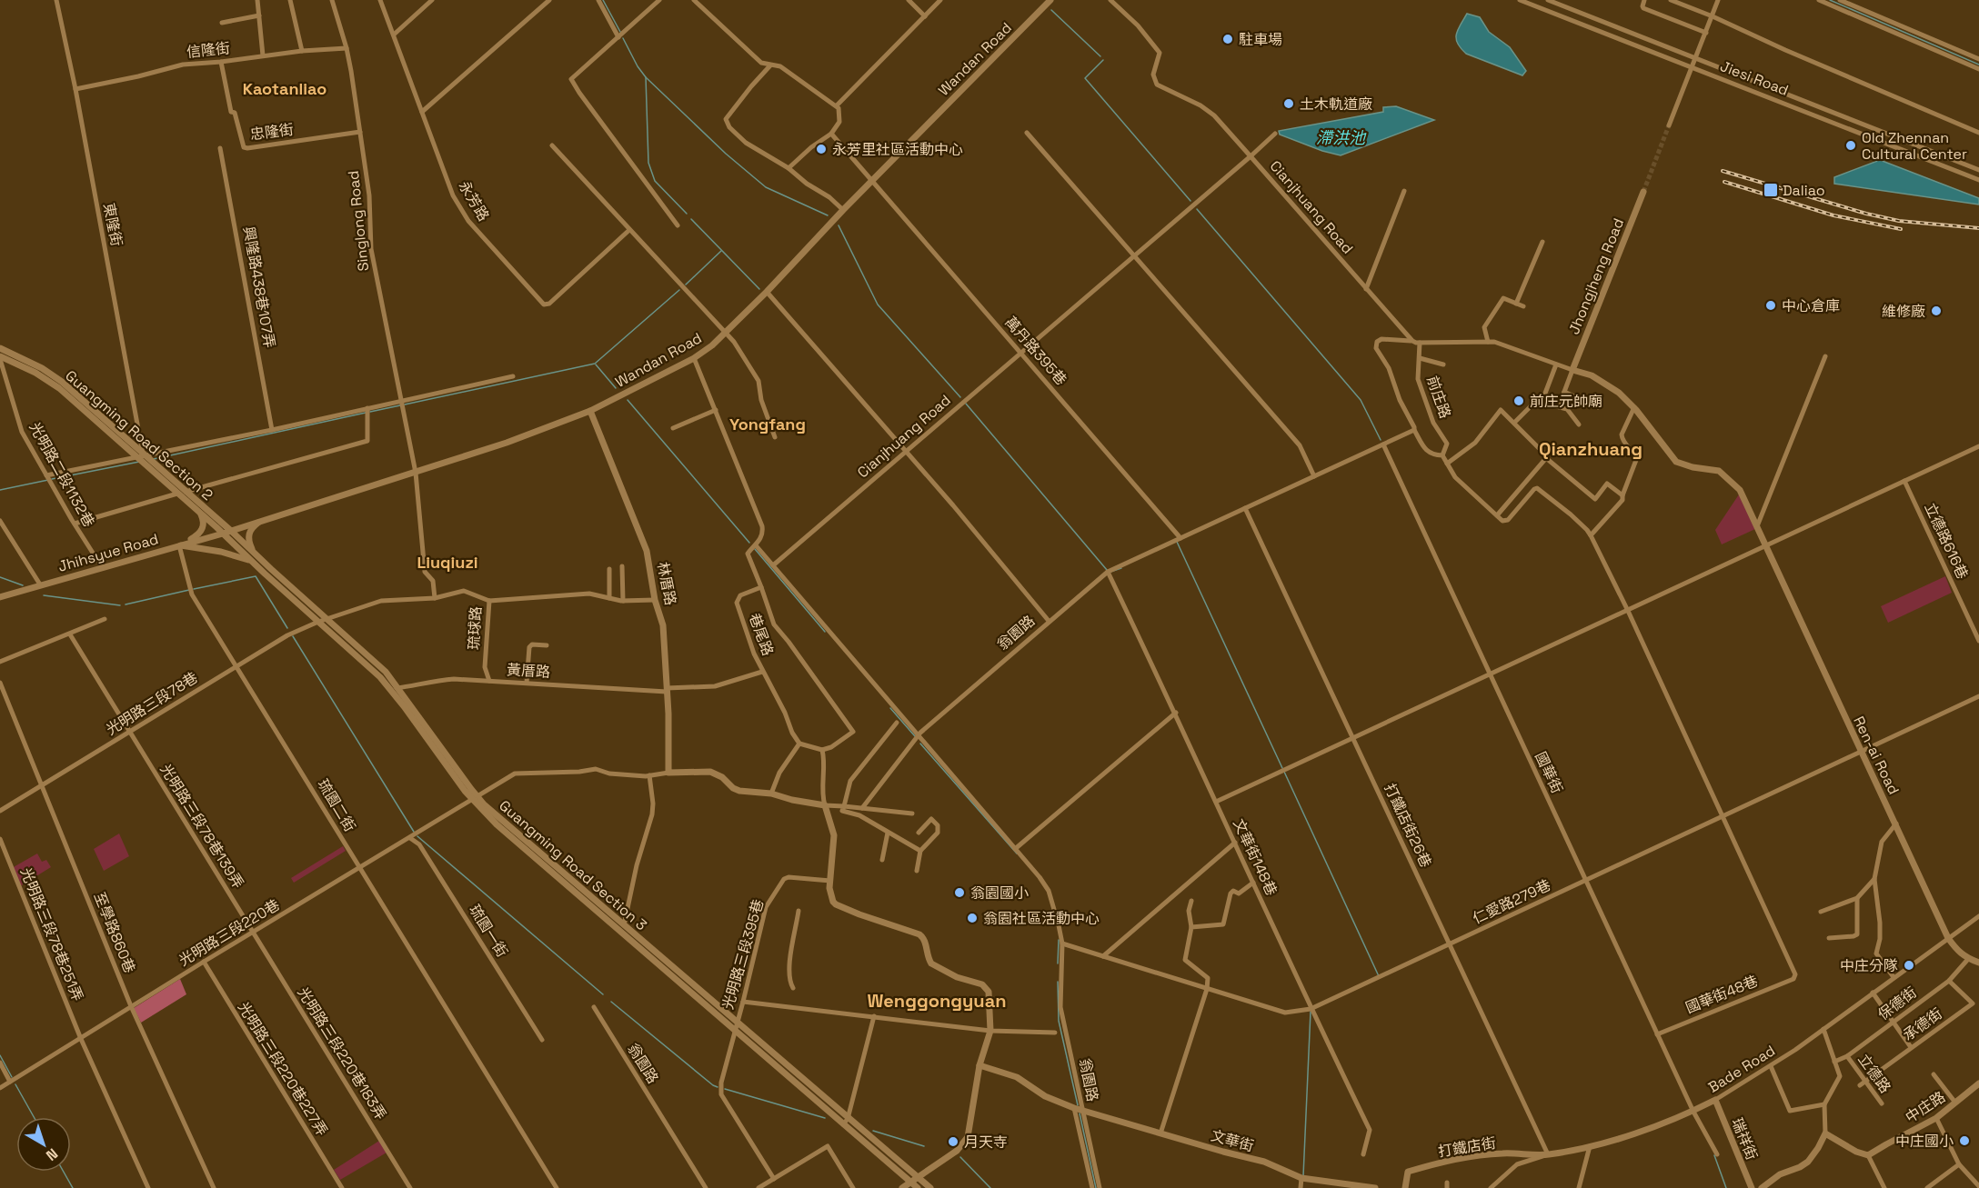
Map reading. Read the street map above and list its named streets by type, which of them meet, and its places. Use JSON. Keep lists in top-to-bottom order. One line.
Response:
{"streets":{"street":["信隆街","Wandan Road","Jiesi Road","忠隆街","永芳路","Cianjhuang Road","Singlong Road","東隆街","Jhongjheng Road","興隆路438巷107弄","萬丹路395巷","前庄路","Guangming Road Section 2","光明路二段1132巷","立德路616巷","Jhihsyue Road","林厝路","琉球路","翁園路","巷尾路","黃厝路","光明路三段78巷","Ren-ai Road","國華街","琉園二街","打鐵店街26巷","光明路三段78巷139弄","文華街148巷","Guangming Road Section 3","仁愛路279巷","琉園一街","至學路860巷","光明路三段220巷","光明路三段78巷251弄","光明路三段395巷","國華街48巷","保德街","承德街","光明路三段220巷183弄","光明路三段220巷227弄","Bade Road","立德路","中庄路","瑞祥街","文華街","打鐵店街"]},"crossings":[["信隆街","忠隆街"],["信隆街","Singlong Road"],["信隆街","東隆街"],["Wandan Road","Singlong Road"],["Wandan Road","萬丹路395巷"],["Wandan Road","Guangming Road Section 2"],["Wandan Road","Jhihsyue Road"],["Wandan Road","林厝路"],["Wandan Road","Guangming Road Section 3"],["忠隆街","Singlong Road"],["Cianjhuang Road","萬丹路395巷"],["Cianjhuang Road","翁園路"],["東隆街","Guangming Road Section 2"],["萬丹路395巷","翁園路"],["Guangming Road Section 2","光明路二段1132巷"],["Guangming Road Section 2","Jhihsyue Road"],["Guangming Road Section 2","Guangming Road Section 3"],["光明路二段1132巷","Jhihsyue Road"],["Jhihsyue Road","琉園二街"],["Jhihsyue Road","Guangming Road Section 3"],["林厝路","黃厝路"],["林厝路","光明路三段220巷"],["琉球路","黃厝路"],["琉球路","光明路三段78巷"],["琉球路","Guangming Road Section 3"],["翁園路","國華街"],["翁園路","打鐵店街26巷"],["翁園路","文華街148巷"],["翁園路","文華街"],["巷尾路","黃厝路"],["黃厝路","Guangming Road Section 3"],["光明路三段78巷","琉園二街"],["光明路三段78巷","光明路三段78巷139弄"],["光明路三段78巷","Guangming Road Section 3"],["光明路三段78巷","至學路860巷"],["Ren-ai Road","仁愛路279巷"],["Ren-ai Road","保德街"],["Ren-ai Road","Bade Road"],["國華街","仁愛路279巷"],["國華街","國華街48巷"],["國華街","Bade Road"],["琉園二街","光明路三段220巷"],["打鐵店街26巷","仁愛路279巷"],["打鐵店街26巷","Bade Road"],["打鐵店街26巷","打鐵店街"],["光明路三段78巷139弄","光明路三段220巷"],["光明路三段78巷139弄","光明路三段220巷183弄"],["文華街148巷","仁愛路279巷"],["Guangming Road Section 3","光明路三段220巷"],["Guangming Road Section 3","光明路三段395巷"],["仁愛路279巷","國華街48巷"],["琉園一街","光明路三段220巷"],["至學路860巷","光明路三段220巷"],["光明路三段220巷","光明路三段78巷251弄"],["光明路三段220巷","光明路三段220巷183弄"],["光明路三段220巷","光明路三段220巷227弄"],["保德街","承德街"],["保德街","立德路"],["承德街","立德路"],["Bade Road","瑞祥街"],["Bade Road","打鐵店街"]],"districts":["Kaotanliao","Yongfang","Qianzhuang","Liuqiuzi","Wenggongyuan"],"water":["滯洪池"],"places":{"other":["駐車場","土木軌道廠","Old Zhennan Cultural Center","永芳里社區活動中心","中心倉庫","維修廠","前庄元帥廟","翁園國小","翁園社區活動中心","中庄分隊","中庄國小","月天寺"],"transit":["Daliao"]},"north":"bottom right"}
